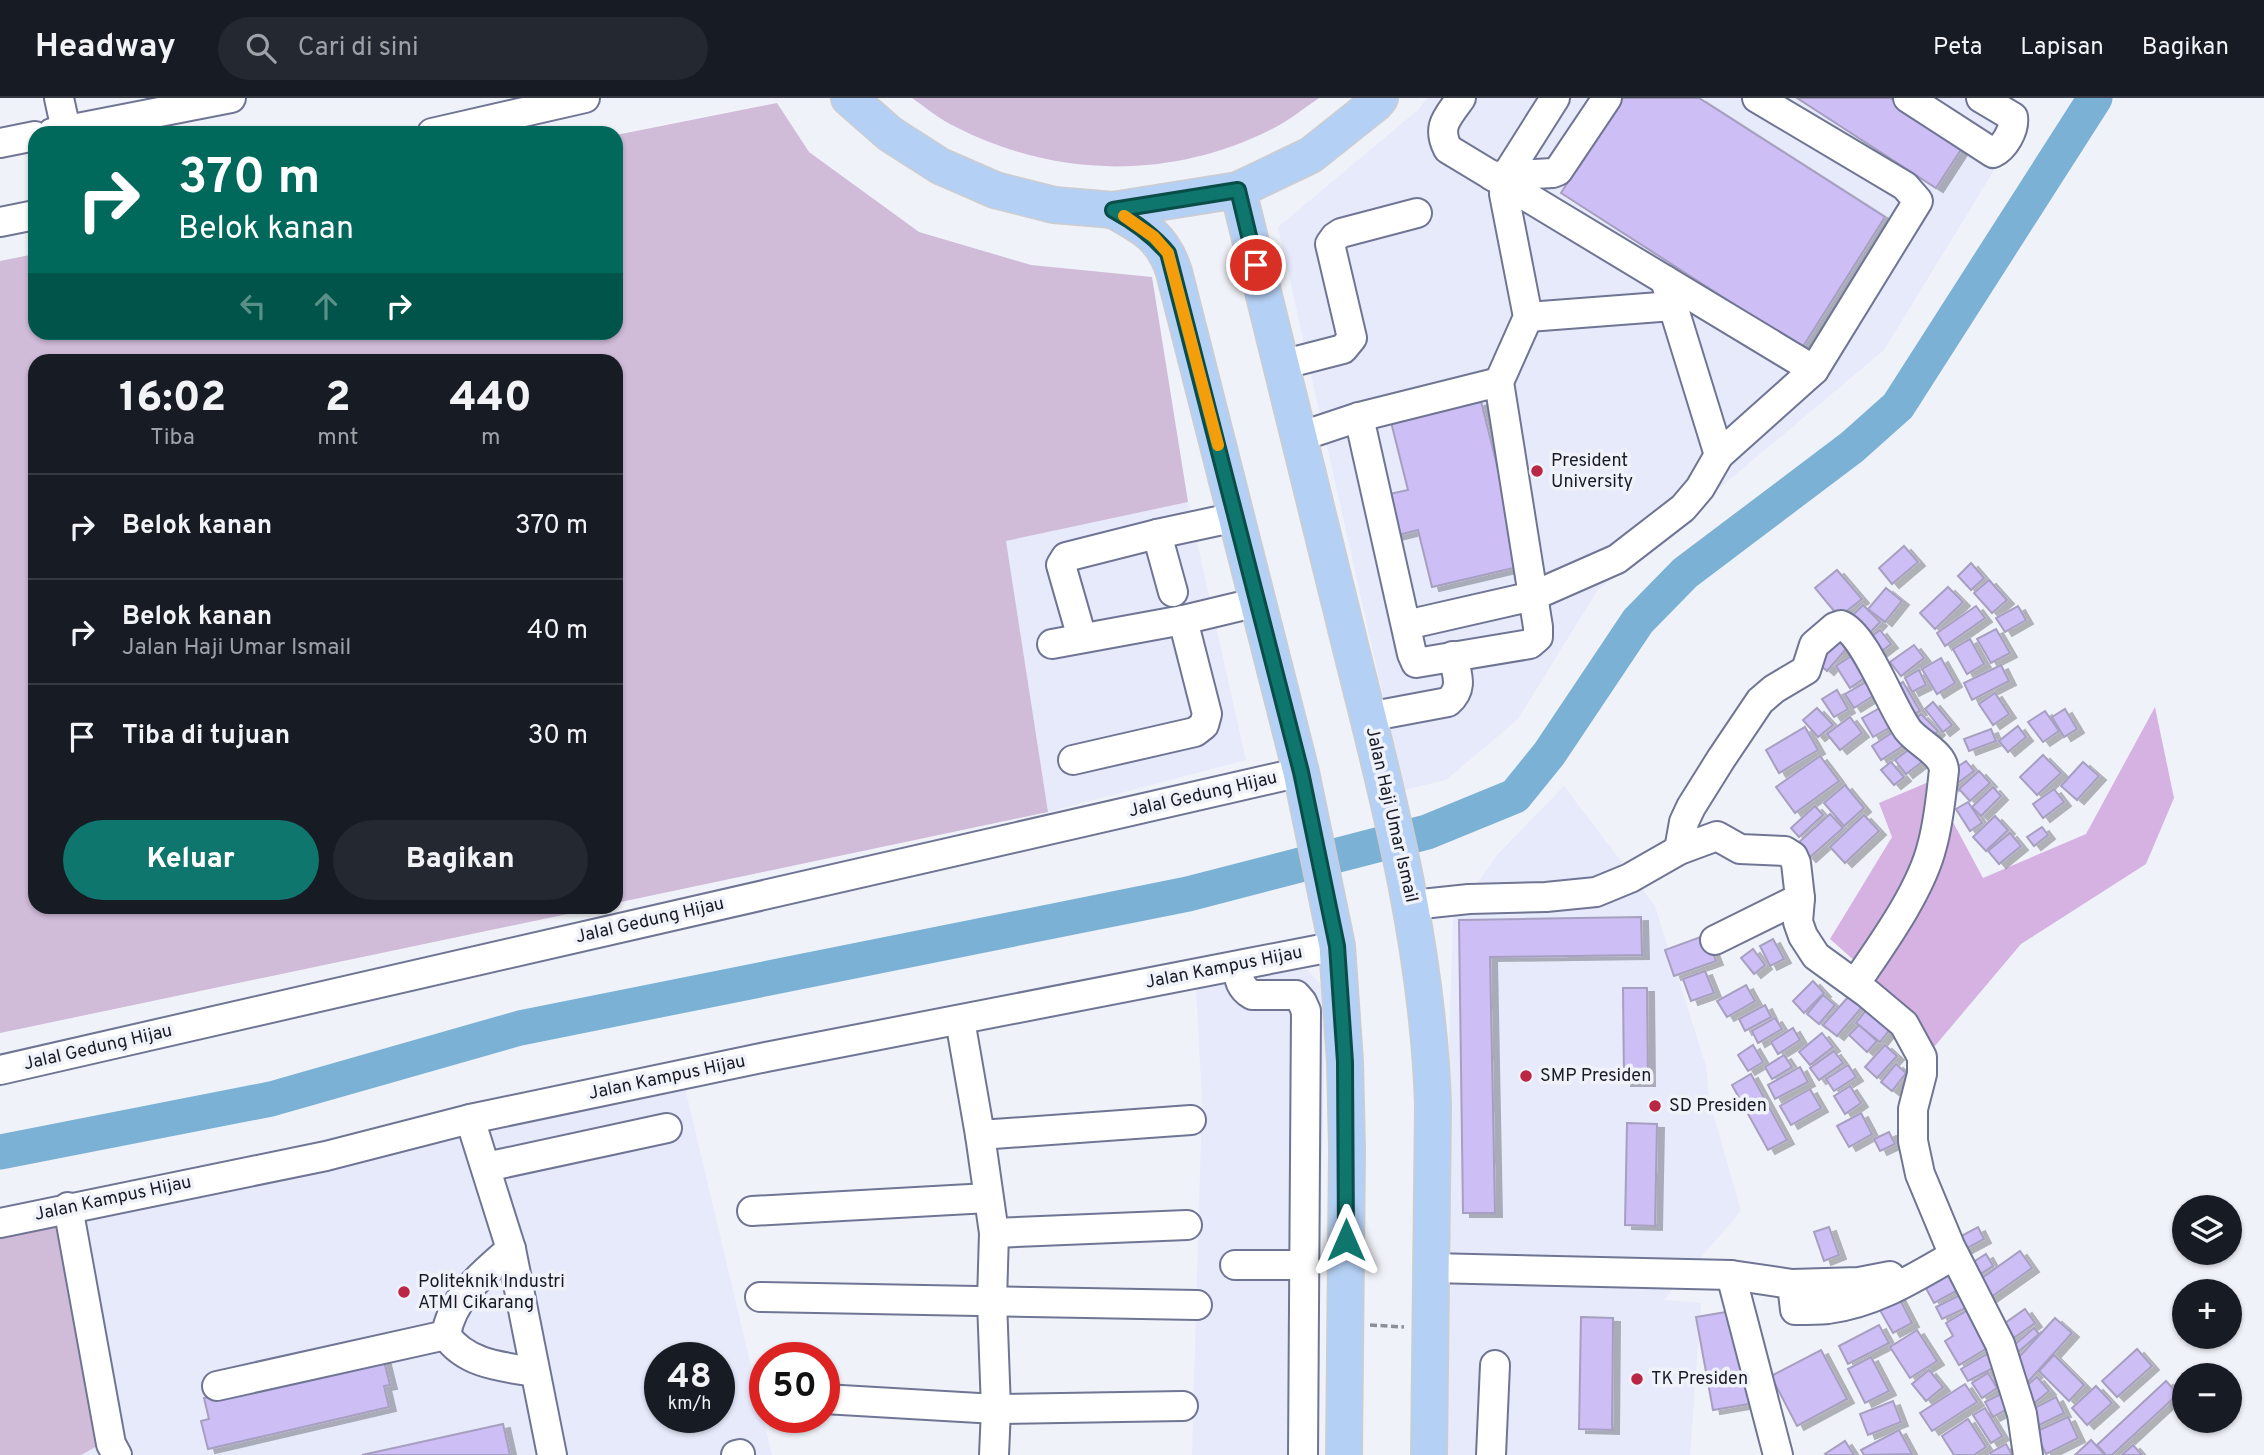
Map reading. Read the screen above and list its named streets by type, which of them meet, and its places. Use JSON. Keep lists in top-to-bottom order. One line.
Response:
{"streets":{"main road":["Jalan Haji Umar Ismail"],"street":["Jalal Gedung Hijau","Jalan Kampus Hijau"]},"places":["President University","SMP Presiden","SD Presiden","Politeknik Industri ATMI Cikarang","TK Presiden"],"page":{"header":"Headway","search":"Cari di sini","nav":["Peta","Lapisan","Bagikan"],"turn":["370 m","Belok kanan"],"eta":["16:02","Tiba","2","mnt","440","m"],"list":[{"name":"Belok kanan","value":"370 m"},{"name":"Belok kanan","note":"Jalan Haji Umar Ismail","value":"40 m"},{"name":"Tiba di tujuan","value":"30 m"}],"buttons":["Keluar","Bagikan"],"map_buttons":["+","−"],"speed":"48 km/h","limit":"50"}}
